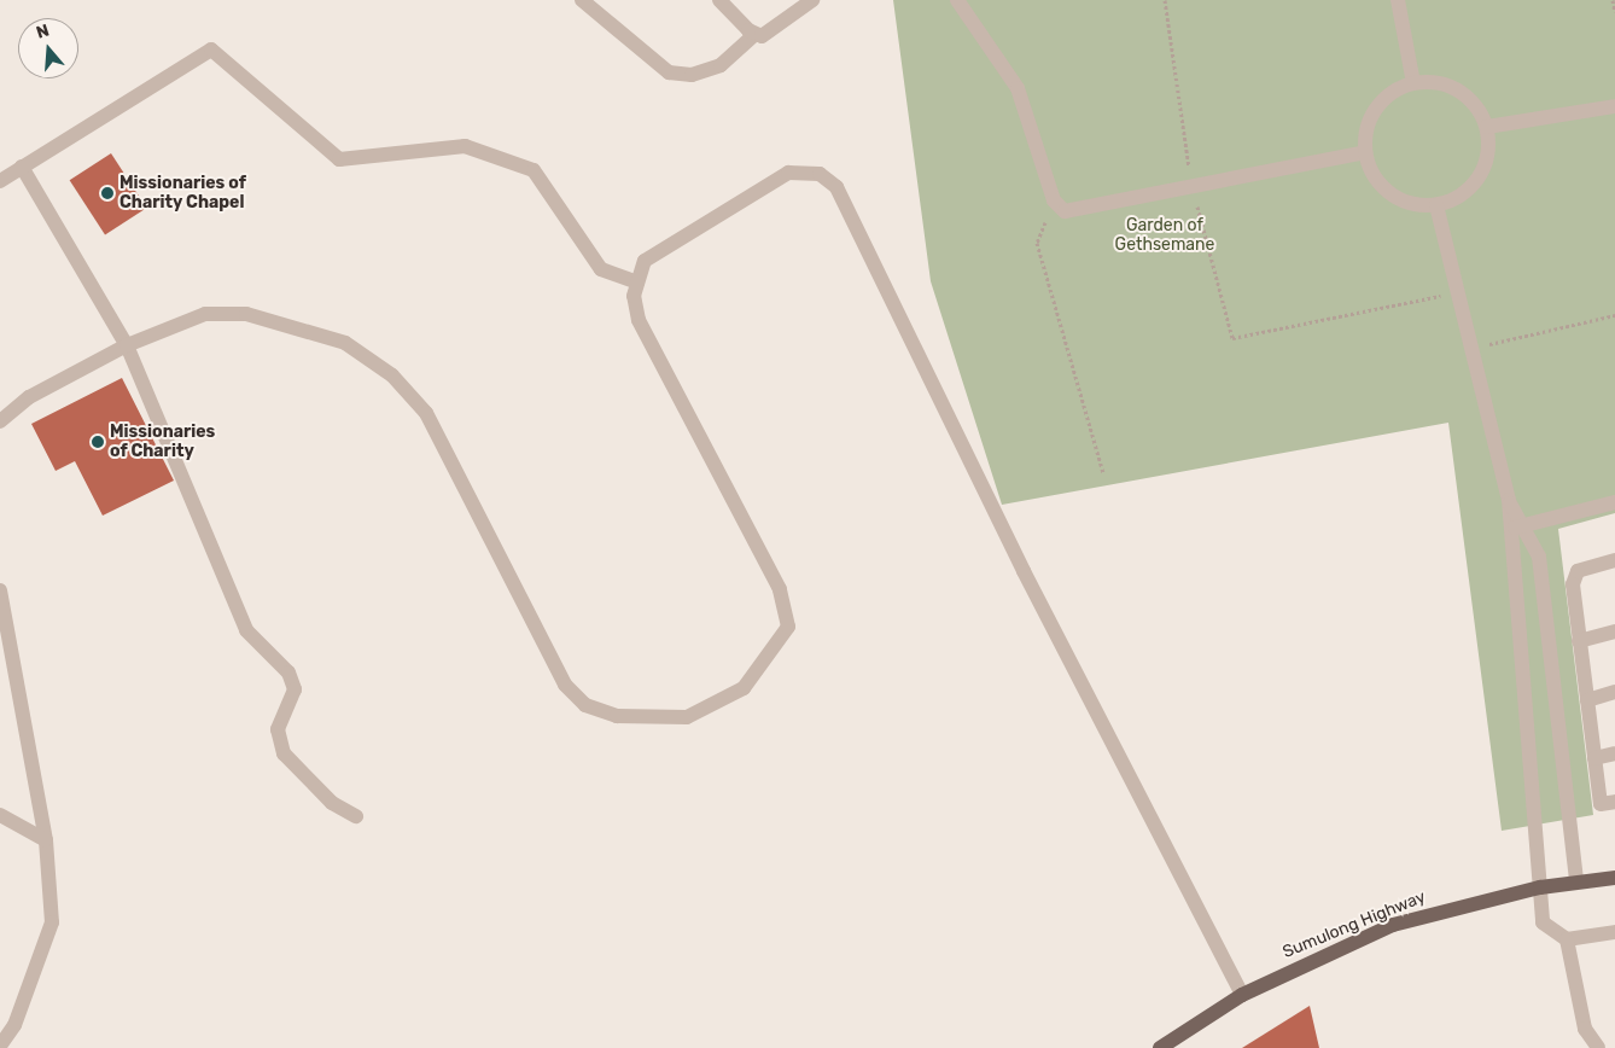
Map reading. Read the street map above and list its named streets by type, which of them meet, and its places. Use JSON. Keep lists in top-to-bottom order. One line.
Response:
{"streets":{"main road":["Sumulong Highway"]},"parks":["Garden of Gethsemane"],"places":["Missionaries of Charity Chapel","Missionaries of Charity"],"north":"top"}
